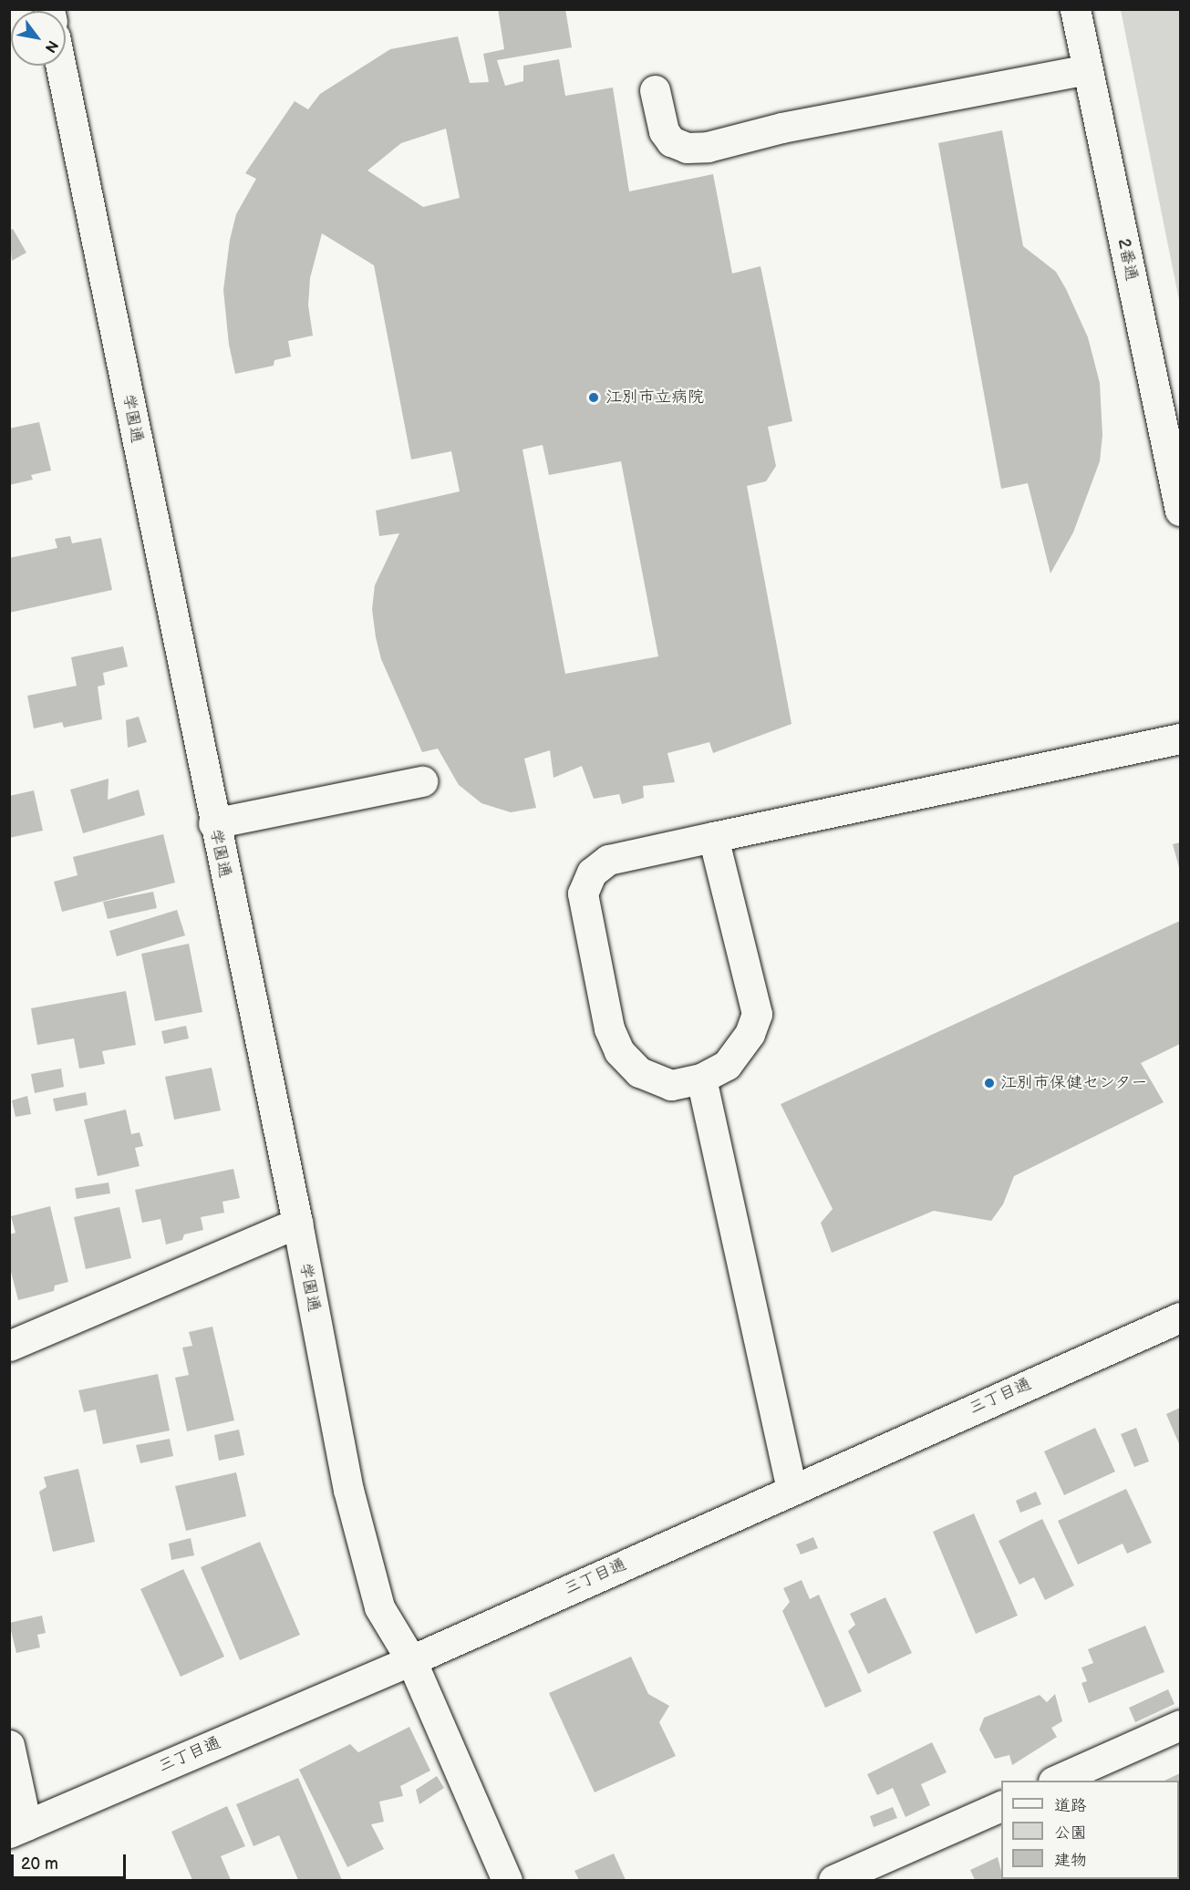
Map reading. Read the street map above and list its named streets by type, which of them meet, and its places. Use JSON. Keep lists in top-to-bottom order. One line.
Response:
{"streets":{"street":["2番通","学園通","三丁目通"]},"crossings":[["学園通","三丁目通"]],"places":["江別市立病院","江別市保健センター"],"legend":["道路","公園","建物"],"scale_bar":"20 m","north":"bottom right"}
